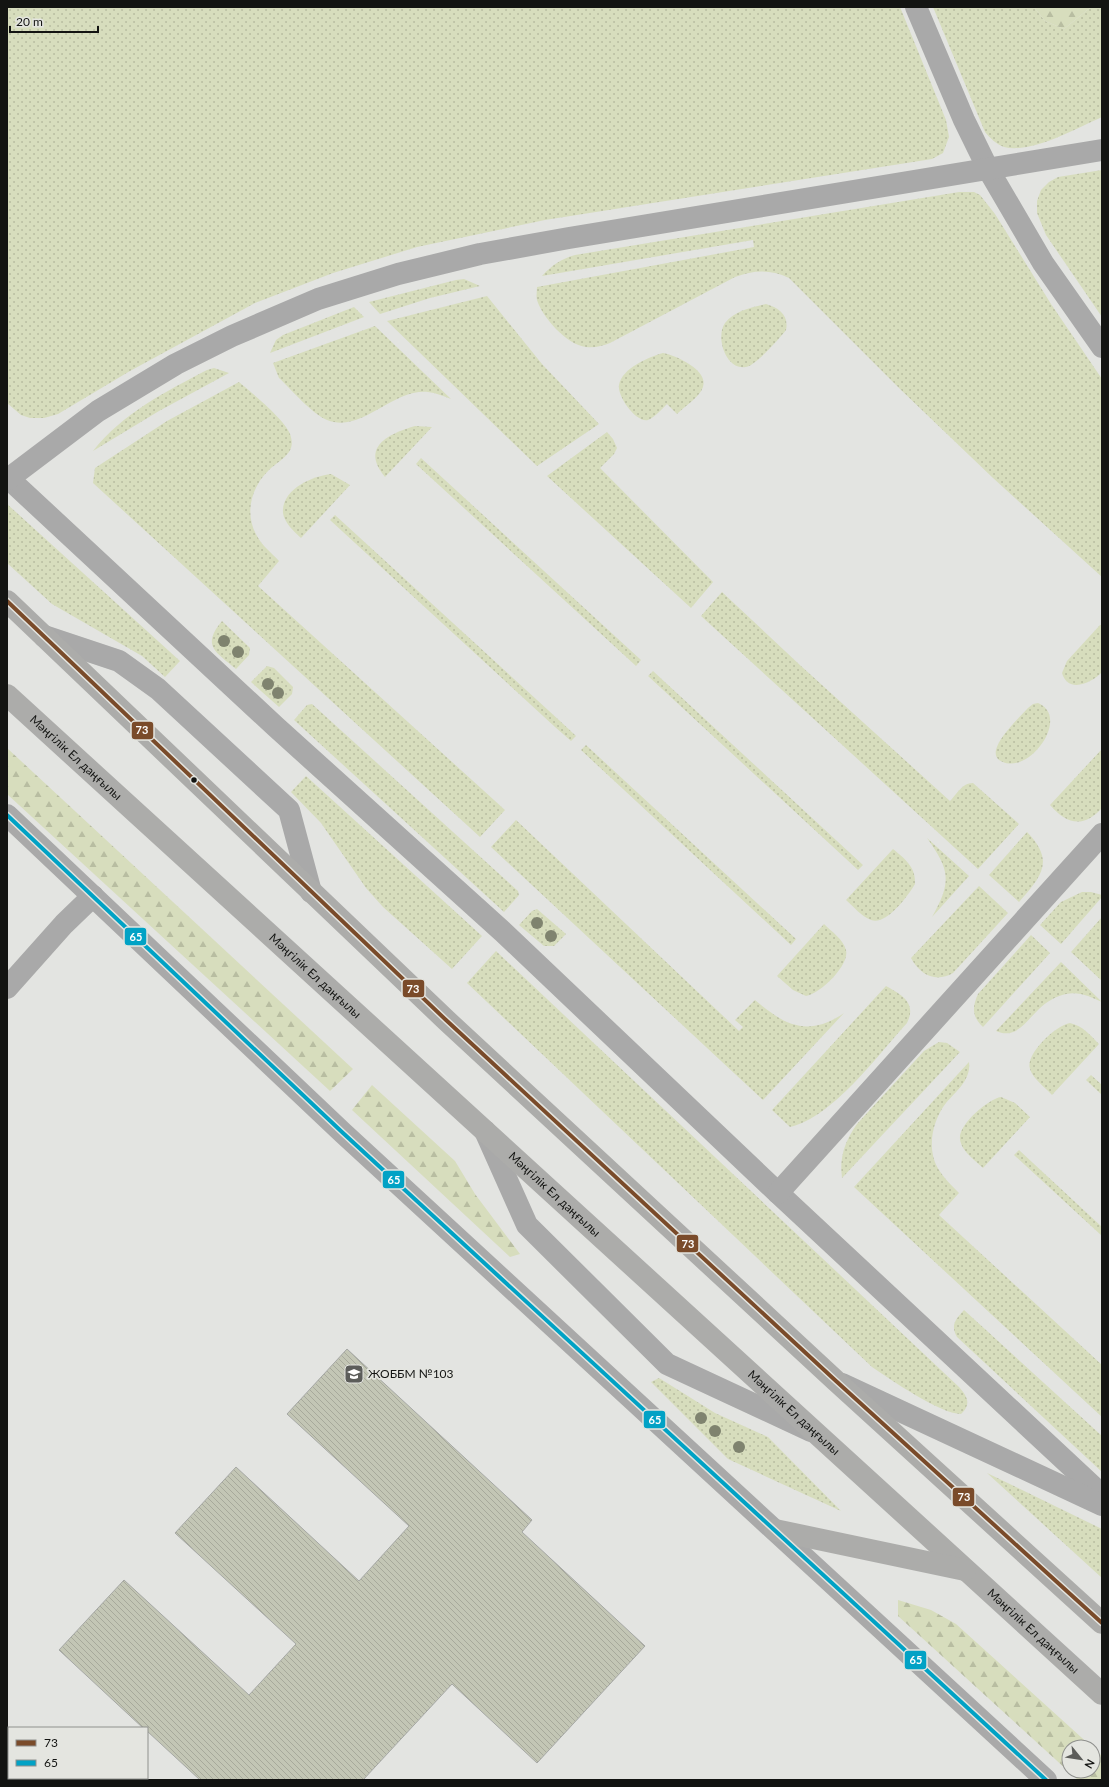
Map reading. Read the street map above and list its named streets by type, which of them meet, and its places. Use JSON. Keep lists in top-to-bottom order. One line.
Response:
{"streets":{"main road":["Мәңгілік Ел даңғылы"]},"places":{"school or university":["ЖОББМ №103"]},"lines":["transit line 73","transit line 65"],"legend":["73","65"],"scale_bar":"20 m","north":"bottom right"}
